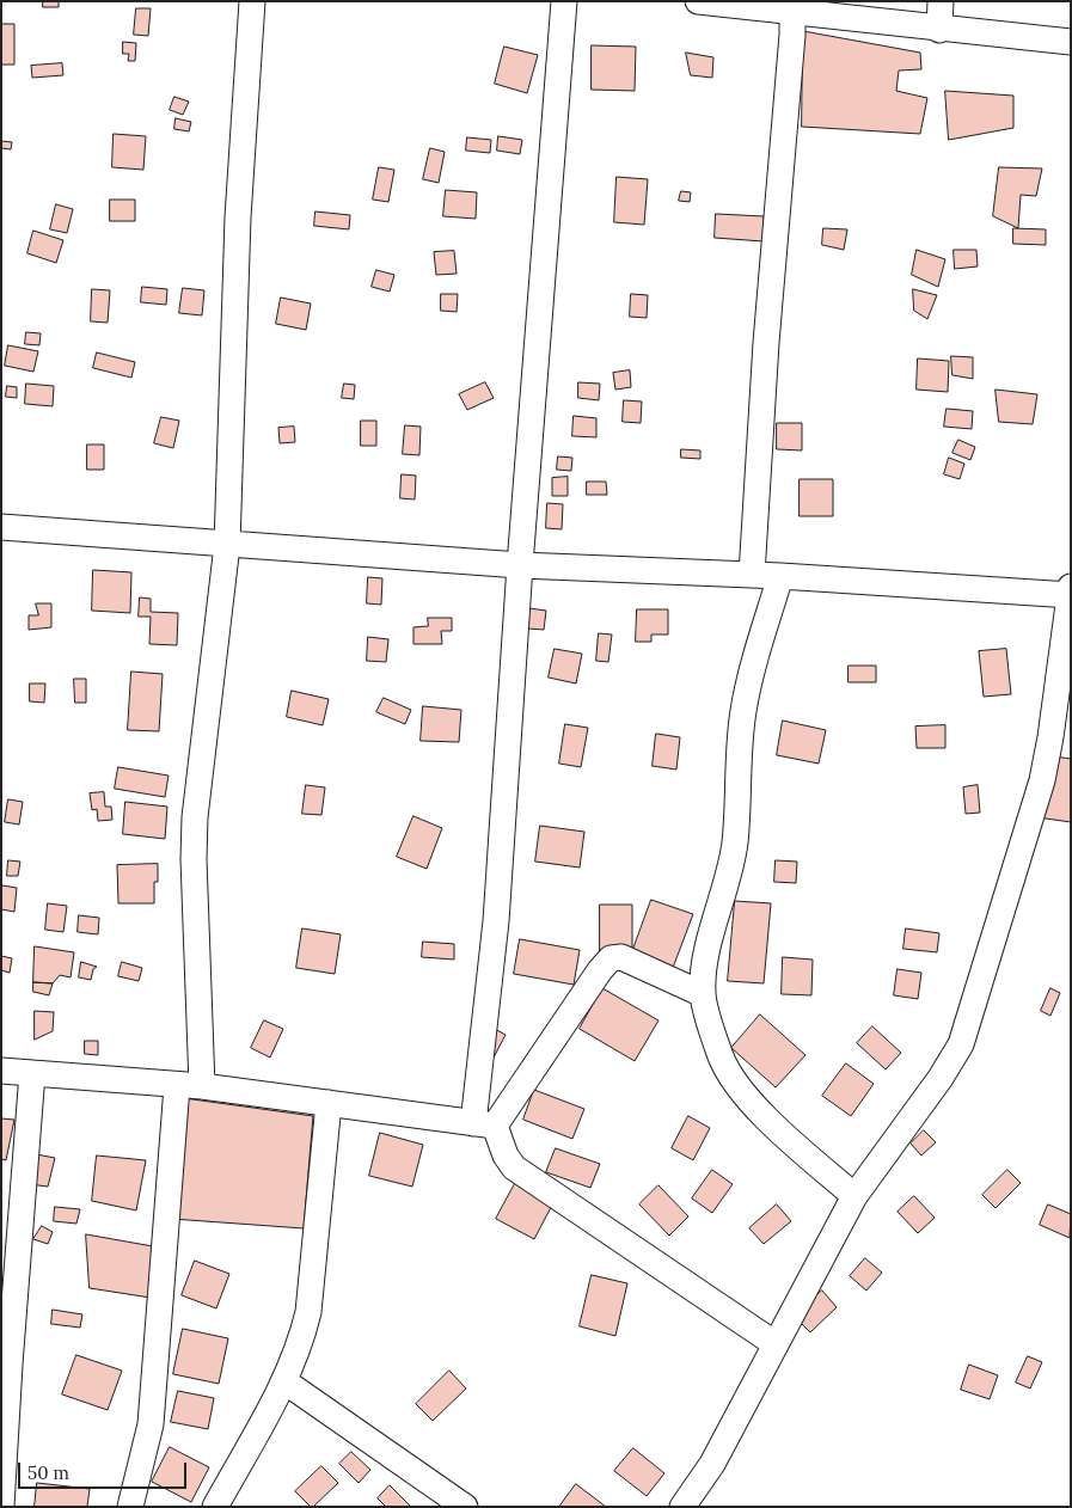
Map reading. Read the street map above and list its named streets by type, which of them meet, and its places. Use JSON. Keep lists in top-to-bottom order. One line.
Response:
{"scale_bar":"50 m"}
